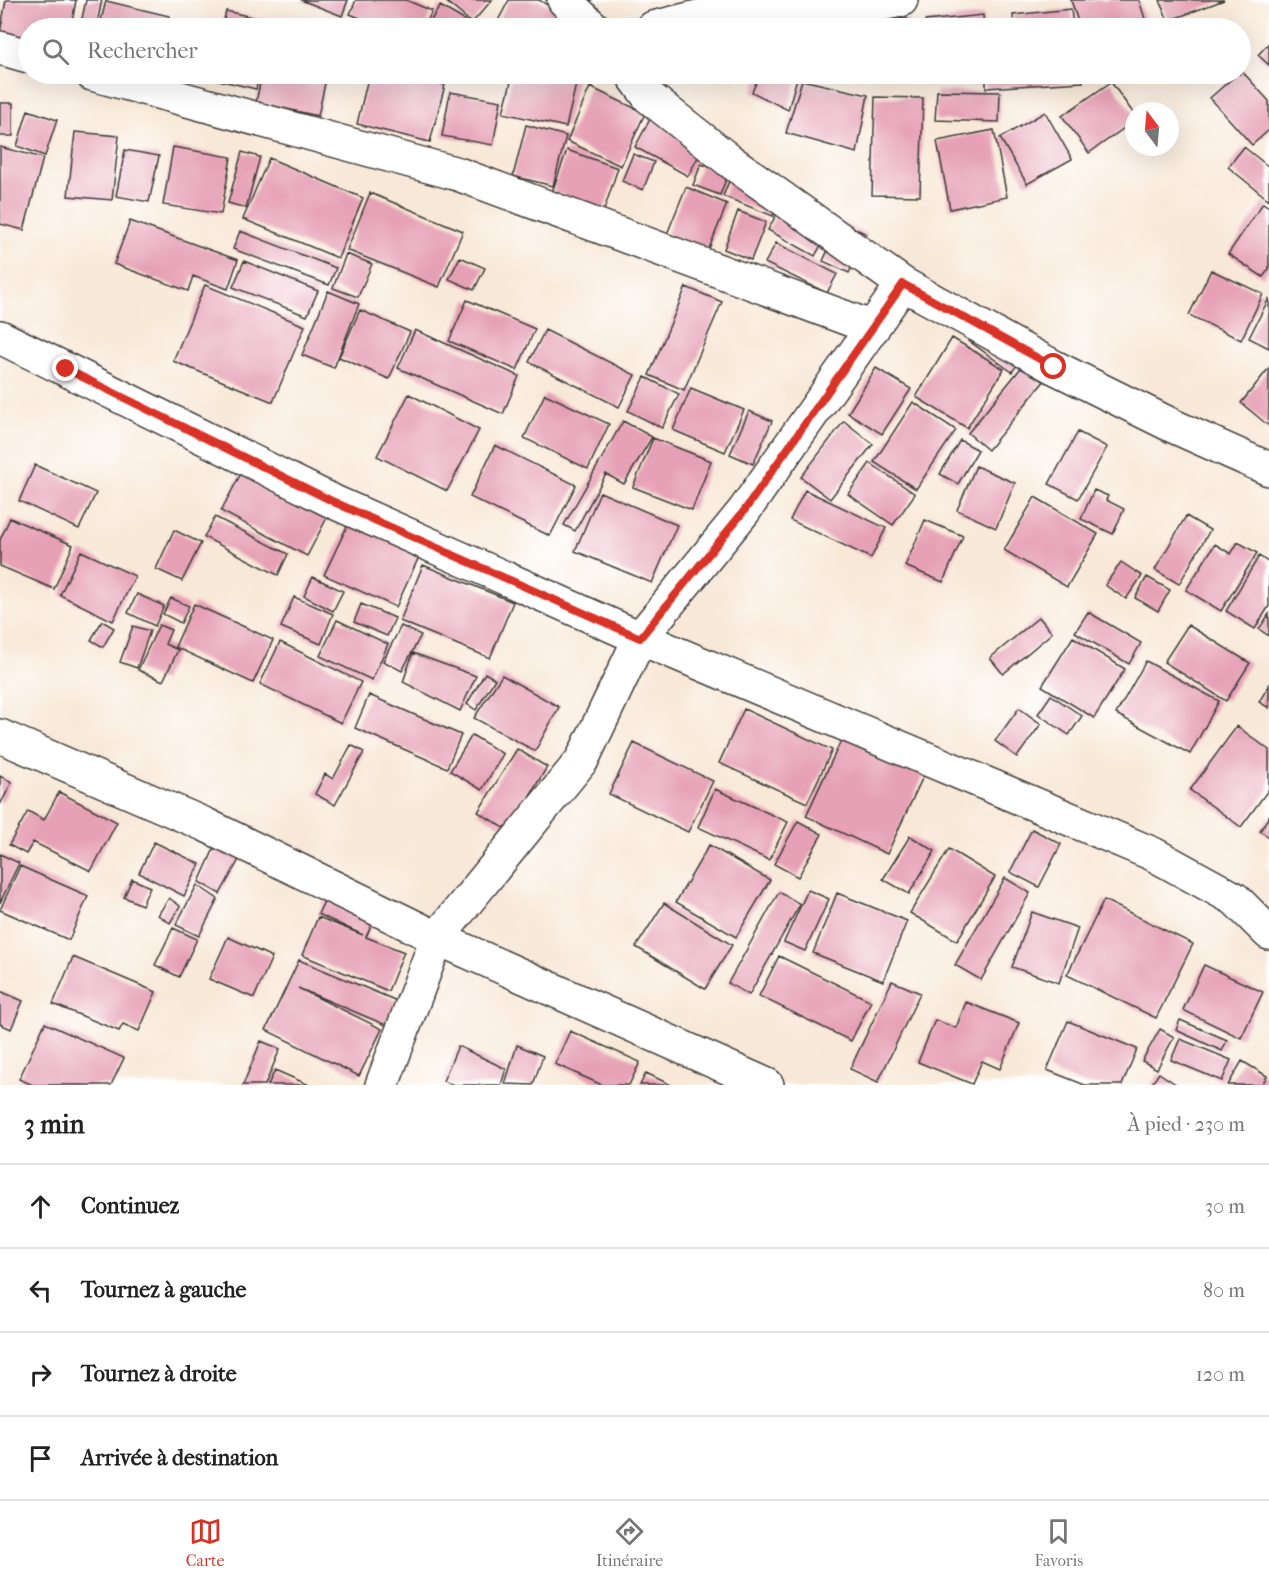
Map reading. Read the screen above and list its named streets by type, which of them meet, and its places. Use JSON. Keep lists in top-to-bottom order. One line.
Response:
{"north":"top","page":{"search":"Rechercher","heading":["3 min","À pied · 230 m"],"list":[["Continuez","30 m"],["Tournez à gauche","80 m"],["Tournez à droite","120 m"],"Arrivée à destination"],"nav":["Carte","Itinéraire","Favoris"]}}
